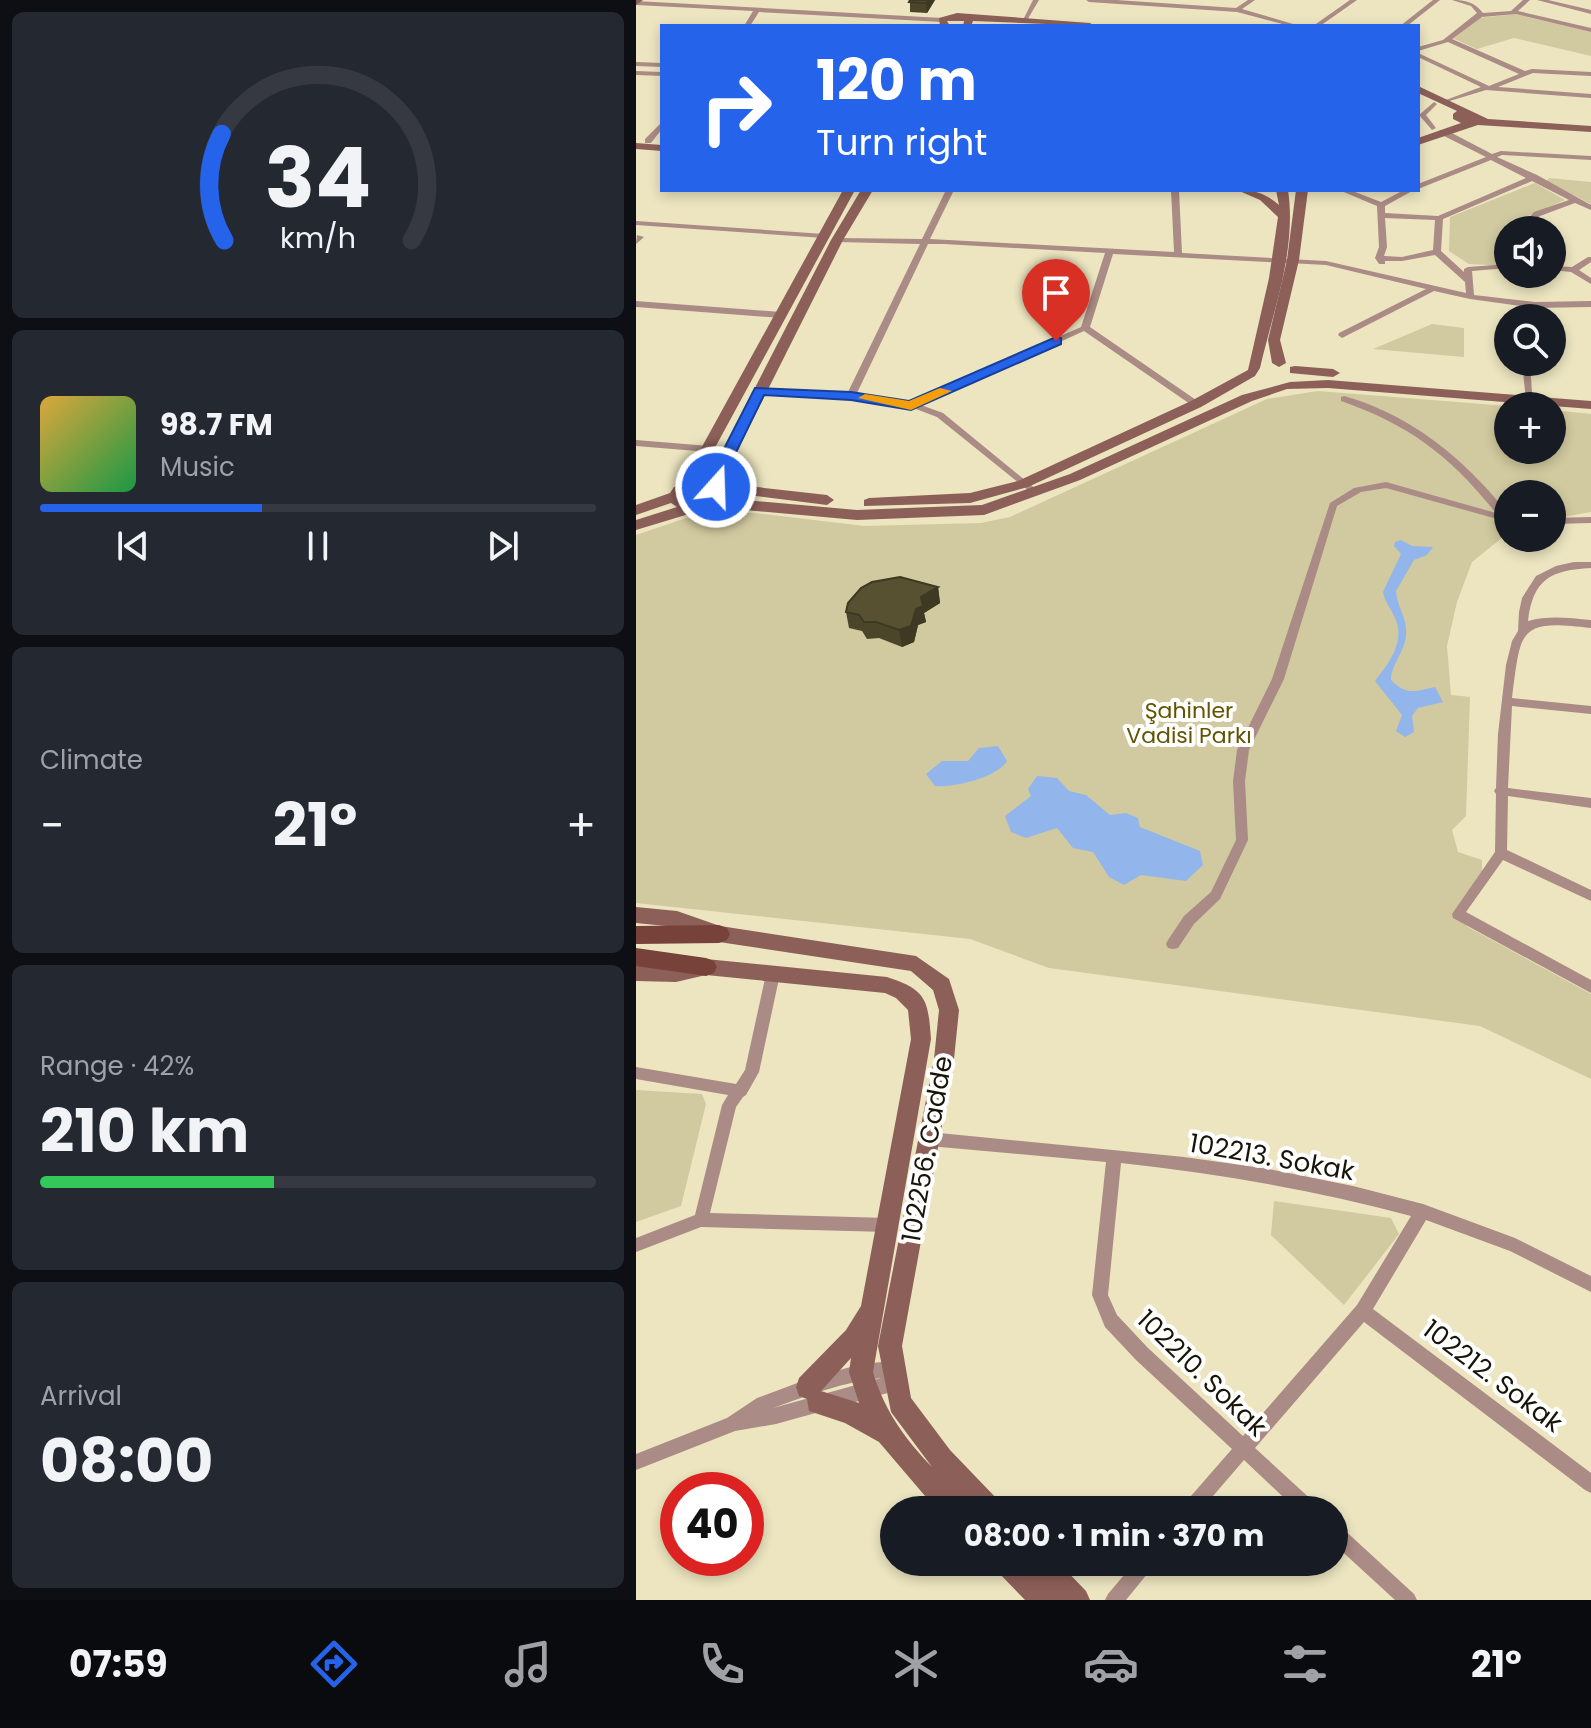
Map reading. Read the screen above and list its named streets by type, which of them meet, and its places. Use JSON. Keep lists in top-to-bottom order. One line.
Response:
{"streets":{"street":["102256. Cadde","102213. Sokak","102210. Sokak","102212. Sokak"]},"crossings":[["102256. Cadde","102213. Sokak"],["102213. Sokak","102210. Sokak"]],"parks":["Şahinler Vadisi Parkı"],"page":{"turn":["120 m","Turn right"],"map_buttons":["+","−"],"song":["98.7 FM","Music"],"tile":["Climate",["Range · 42%","210 km"],["Arrival","08:00"]],"heat":["−","21°","+"],"limit":"40","trip":"08:00 · 1 min · 370 m","tabs":["07:59","21°"],"gauge":["34","km/h"]}}
